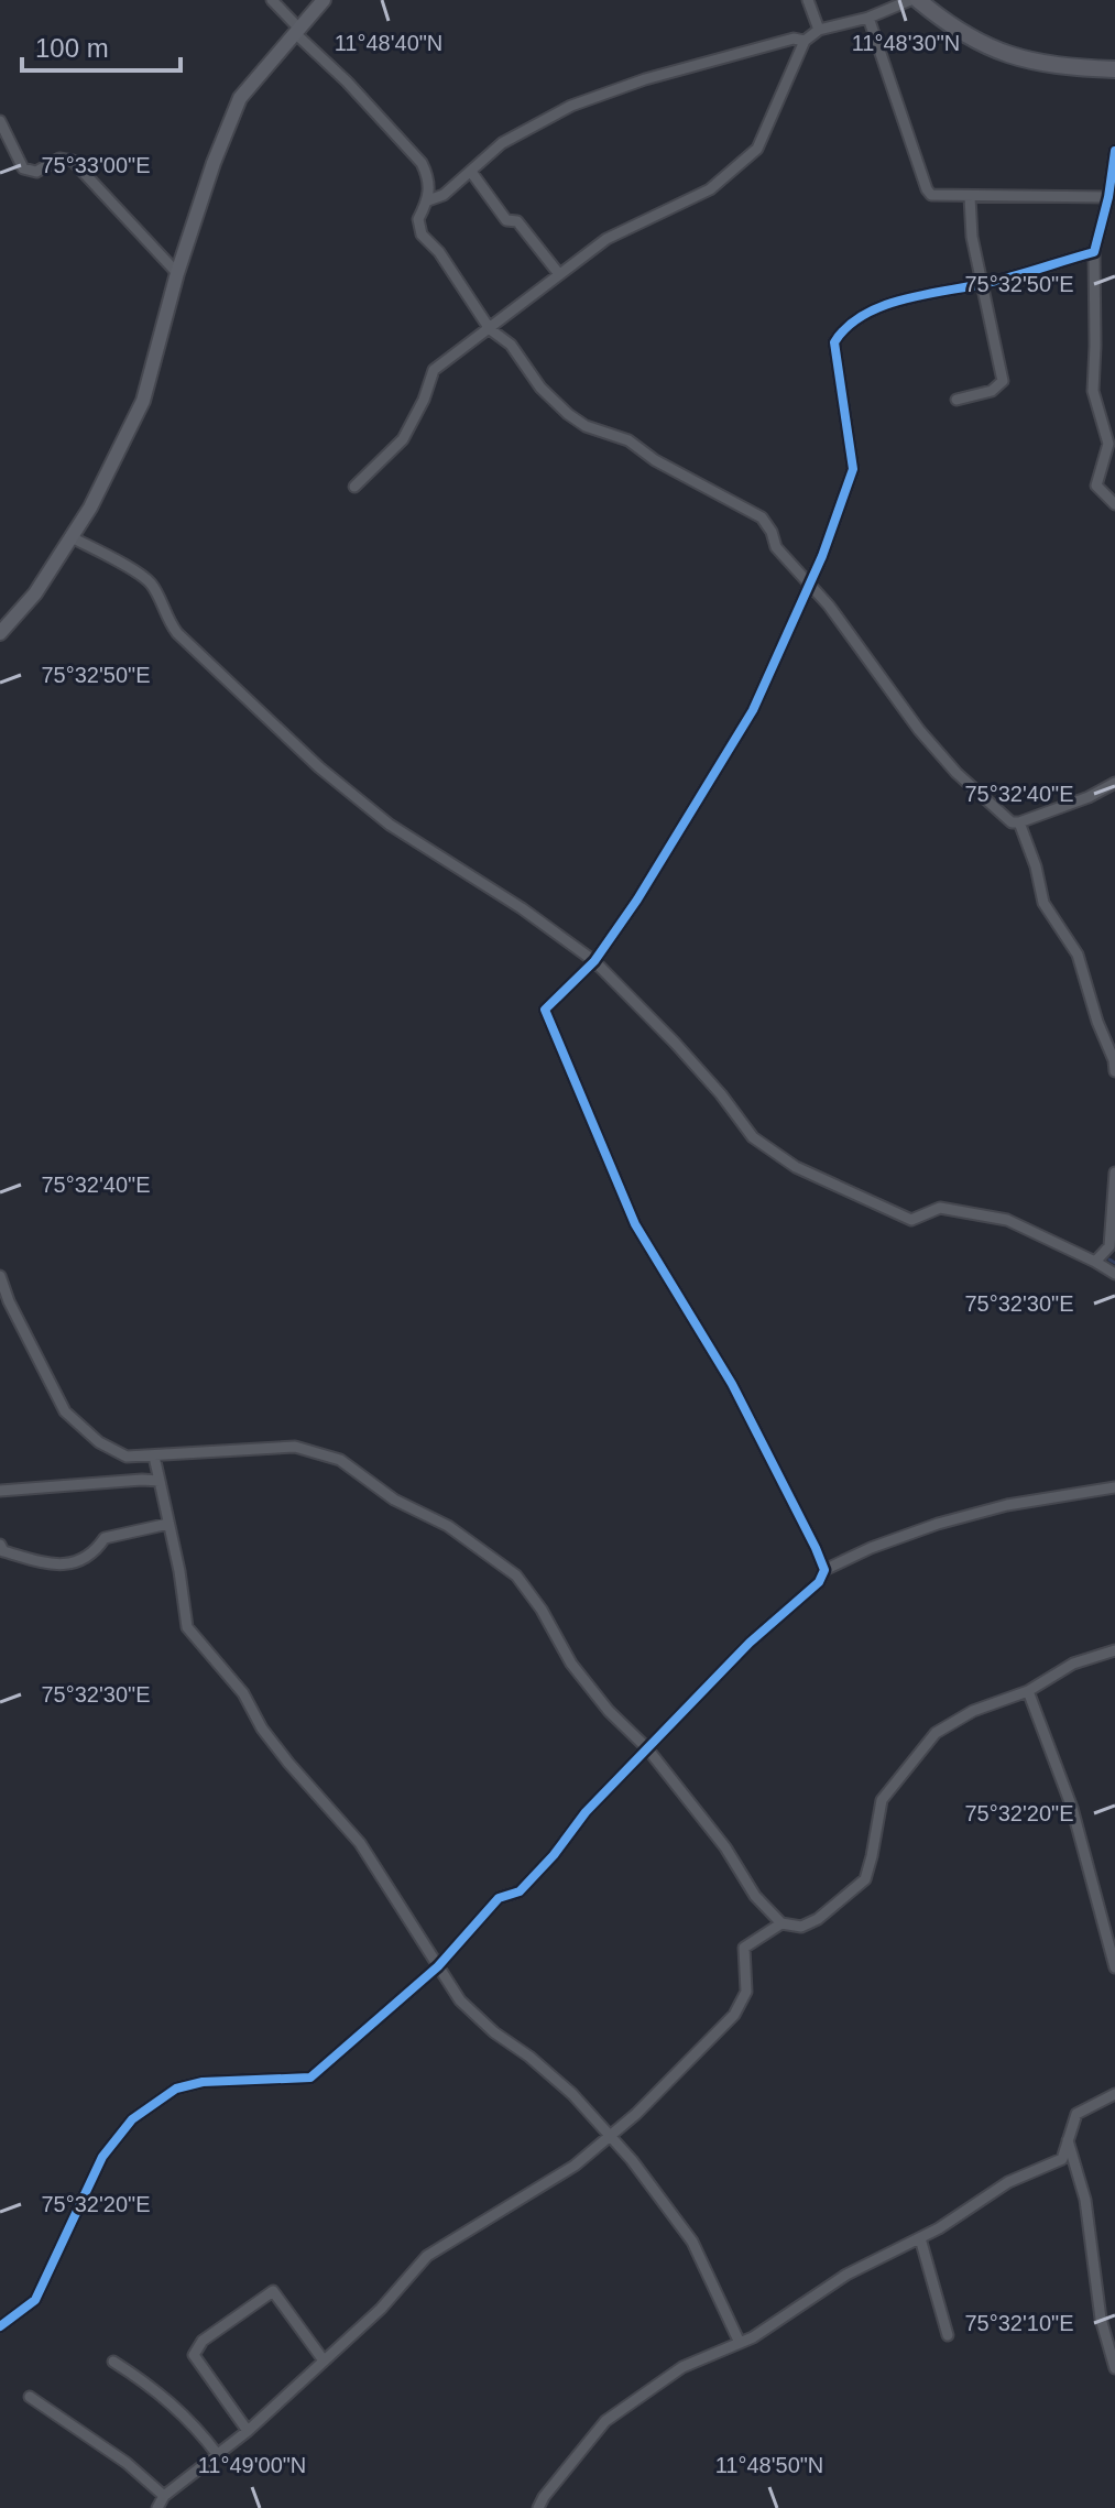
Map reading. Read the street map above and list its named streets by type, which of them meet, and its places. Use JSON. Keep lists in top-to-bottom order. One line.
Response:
{"scale_bar":"100 m","coordinates":["11°48'40\"N","11°48'30\"N","75°33'00\"E","75°32'50\"E","75°32'40\"E","75°32'30\"E","75°32'20\"E","75°32'10\"E","11°49'00\"N","11°48'50\"N"]}
